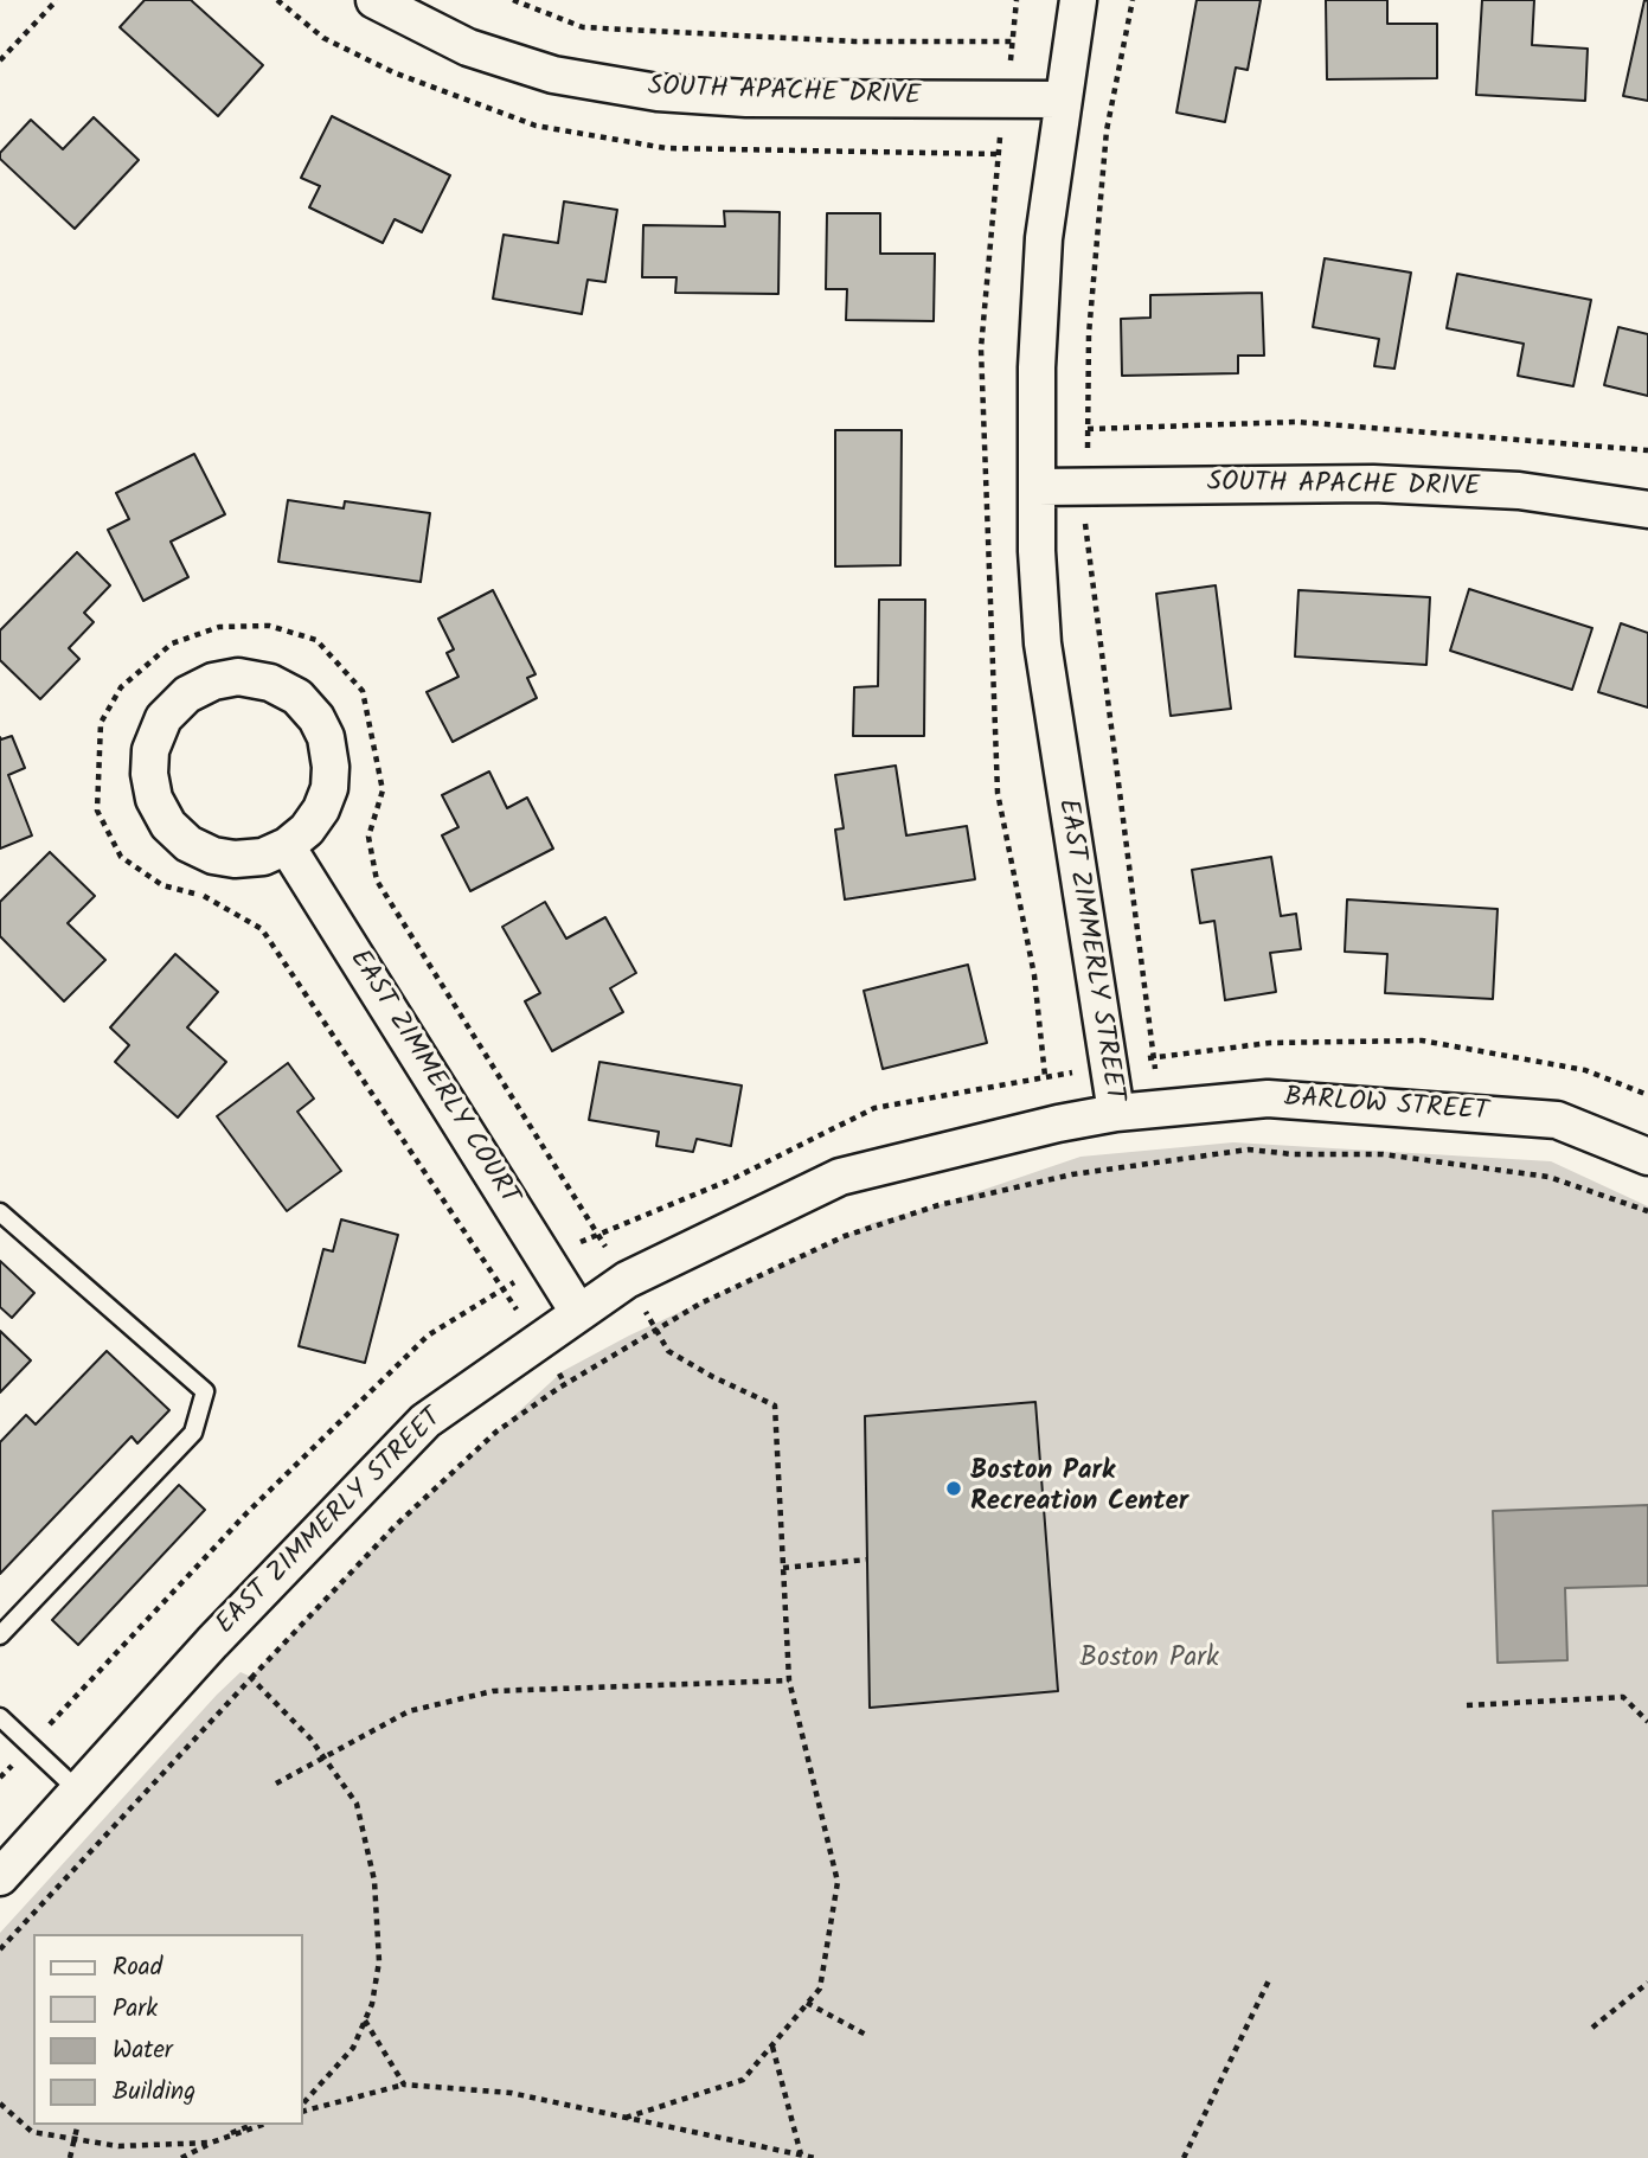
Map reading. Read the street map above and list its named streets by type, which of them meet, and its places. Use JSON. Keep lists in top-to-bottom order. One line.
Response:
{"streets":{"street":["SOUTH APACHE DRIVE","EAST ZIMMERLY STREET","EAST ZIMMERLY COURT","BARLOW STREET"]},"crossings":[["SOUTH APACHE DRIVE","EAST ZIMMERLY STREET"],["EAST ZIMMERLY STREET","EAST ZIMMERLY COURT"],["EAST ZIMMERLY STREET","BARLOW STREET"]],"parks":["Boston Park"],"places":["Boston Park Recreation Center"],"legend":["Road","Park","Water","Building"]}
